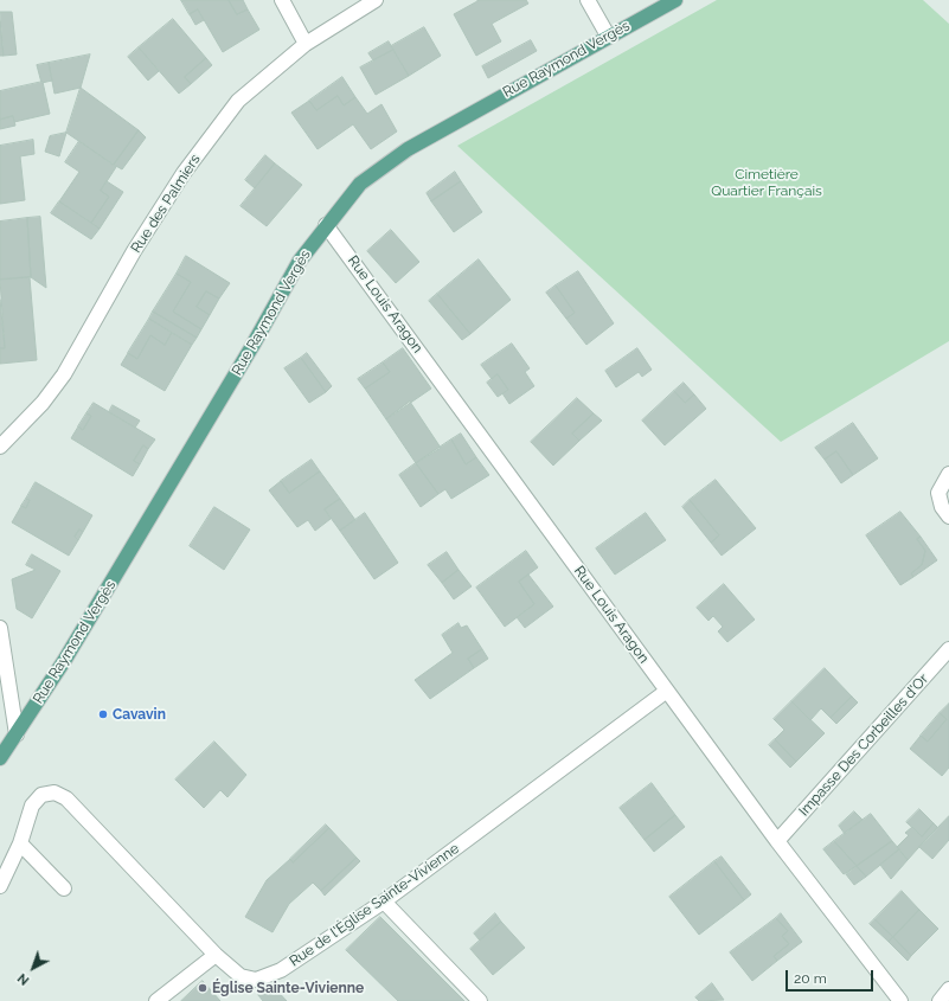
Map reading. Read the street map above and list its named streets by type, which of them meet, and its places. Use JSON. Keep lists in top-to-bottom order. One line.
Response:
{"streets":{"main road":["Rue Raymond Vergès"],"street":["Rue des Palmiers","Rue Louis Aragon","Impasse Des Corbeilles d'Or","Rue de l'Église Sainte-Vivienne"]},"crossings":[["Rue Raymond Vergès","Rue Louis Aragon"],["Rue Louis Aragon","Impasse Des Corbeilles d'Or"],["Rue Louis Aragon","Rue de l'Église Sainte-Vivienne"]],"parks":["Cimetière Quartier Français"],"places":["Cavavin","Église Sainte-Vivienne"],"scale_bar":"20 m","north":"bottom left"}
